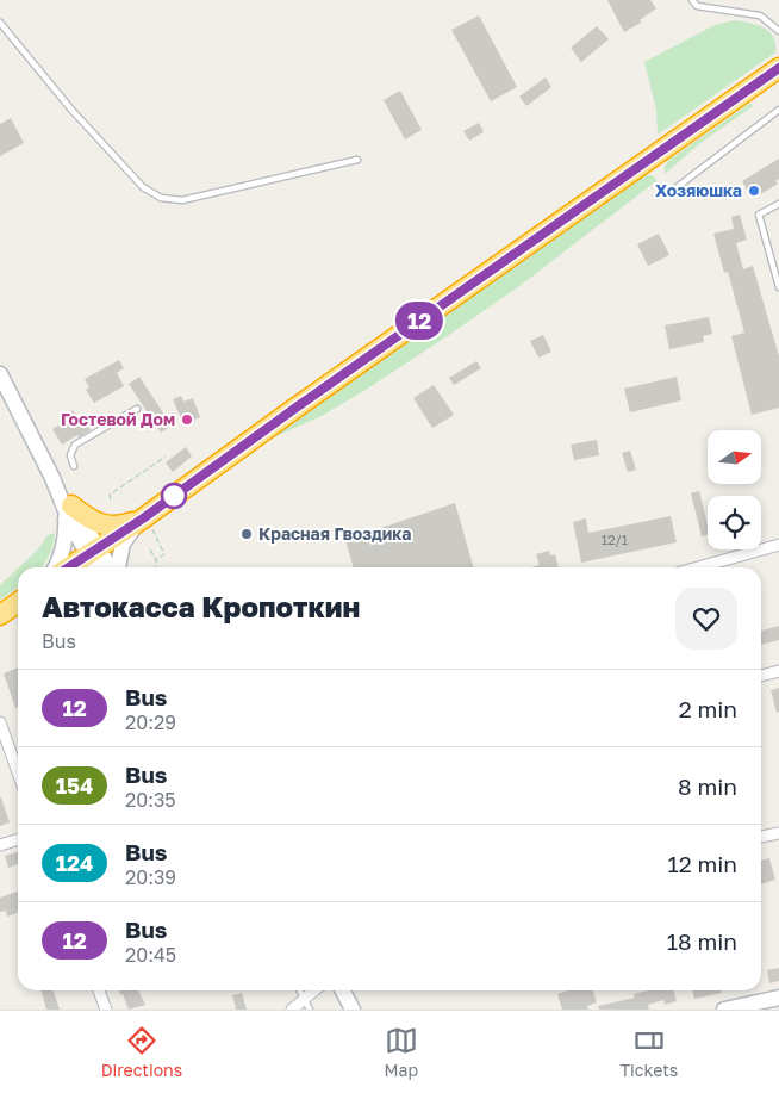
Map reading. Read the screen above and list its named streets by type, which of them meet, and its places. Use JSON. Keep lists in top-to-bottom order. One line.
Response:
{"places":["Хозяюшка","Гостевой Дом","Красная Гвоздика"],"lines":["bus line 12"],"house_numbers":["12/1"],"north":"right","page":{"on_map":"12","heading":["Автокасса Кропоткин","Bus"],"list":[{"mark":"12","name":"Bus","note":"20:29","value":"2 min"},{"mark":"154","name":"Bus","note":"20:35","value":"8 min"},{"mark":"124","name":"Bus","note":"20:39","value":"12 min"},{"mark":"12","name":"Bus","note":"20:45","value":"18 min"}],"tabs":["Directions","Map","Tickets"]}}
